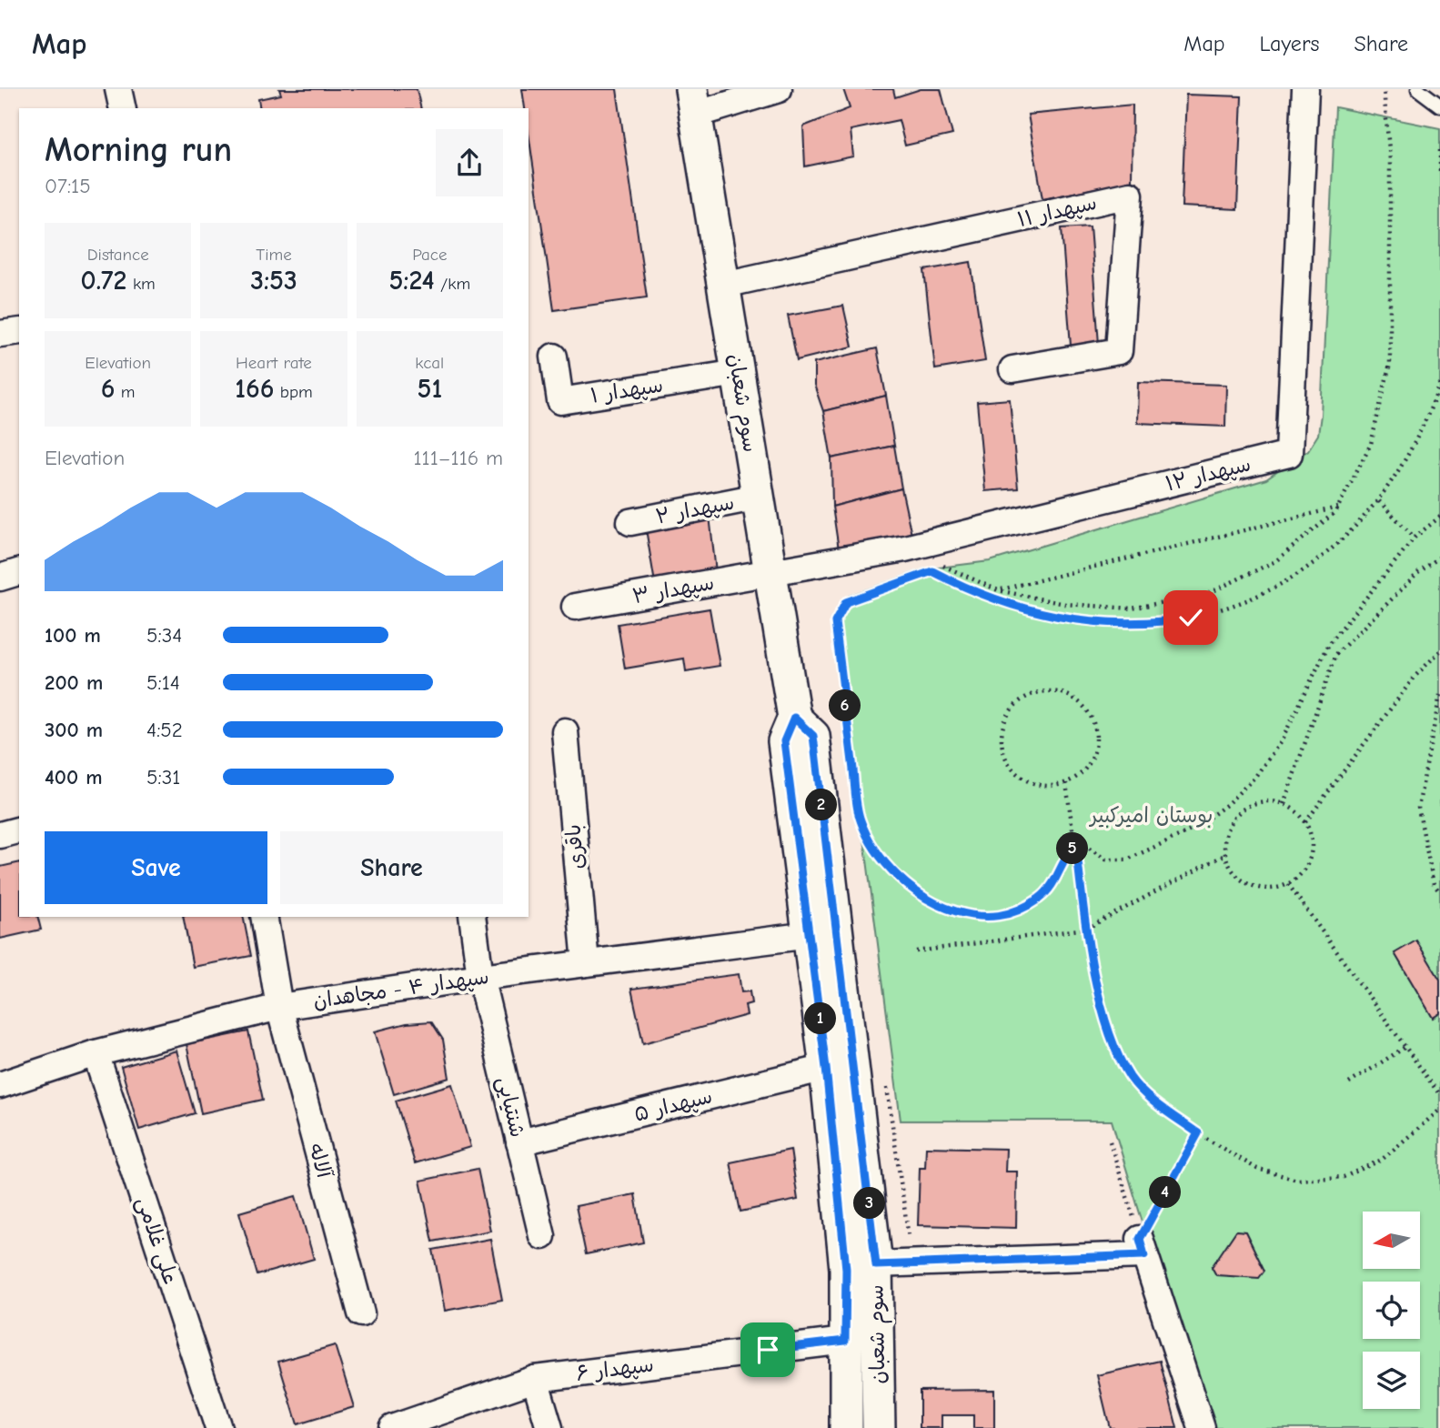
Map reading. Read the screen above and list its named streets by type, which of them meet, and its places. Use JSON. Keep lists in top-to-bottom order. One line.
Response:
{"streets":{"street":["سپهدار ۱۱","سپهدار ۱","سوم شعبان","سپهدار ۱۲","سپهدار ۲","سپهدار ۳","باقری","سپهدار ۴ - مجاهدان","سپهدار ۵","شنتیایی","آلاله","علی غلامی","سپهدار ۶"]},"crossings":[["سپهدار ۱۱","سوم شعبان"],["سپهدار ۱","سوم شعبان"],["سوم شعبان","سپهدار ۱۲"],["سوم شعبان","سپهدار ۲"],["سوم شعبان","سپهدار ۳"],["سوم شعبان","سپهدار ۴ - مجاهدان"],["سوم شعبان","سپهدار ۵"],["سوم شعبان","سپهدار ۶"],["سپهدار ۱۲","سپهدار ۳"],["باقری","سپهدار ۴ - مجاهدان"],["سپهدار ۴ - مجاهدان","شنتیایی"],["سپهدار ۴ - مجاهدان","آلاله"],["سپهدار ۴ - مجاهدان","علی غلامی"],["سپهدار ۵","شنتیایی"]],"parks":["بوستان امیرکبیر"],"north":"left","page":{"header":"Map","nav":["Map","Layers","Share"],"heading":["Morning run","07:15"],"stats":[["Distance","0.72 km"],["Time","3:53"],["Pace","5:24 /km"],["Elevation","6 m"],["Heart rate","166 bpm"],["kcal","51"]],"chart":["Elevation","111–116 m"],"list":[{"name":"100 m","note":"5:34"},{"name":"200 m","note":"5:14"},{"name":"300 m","note":"4:52"},{"name":"400 m","note":"5:31"}],"pins":["6","2","5","1","4","3"],"buttons":["Save","Share"]}}
